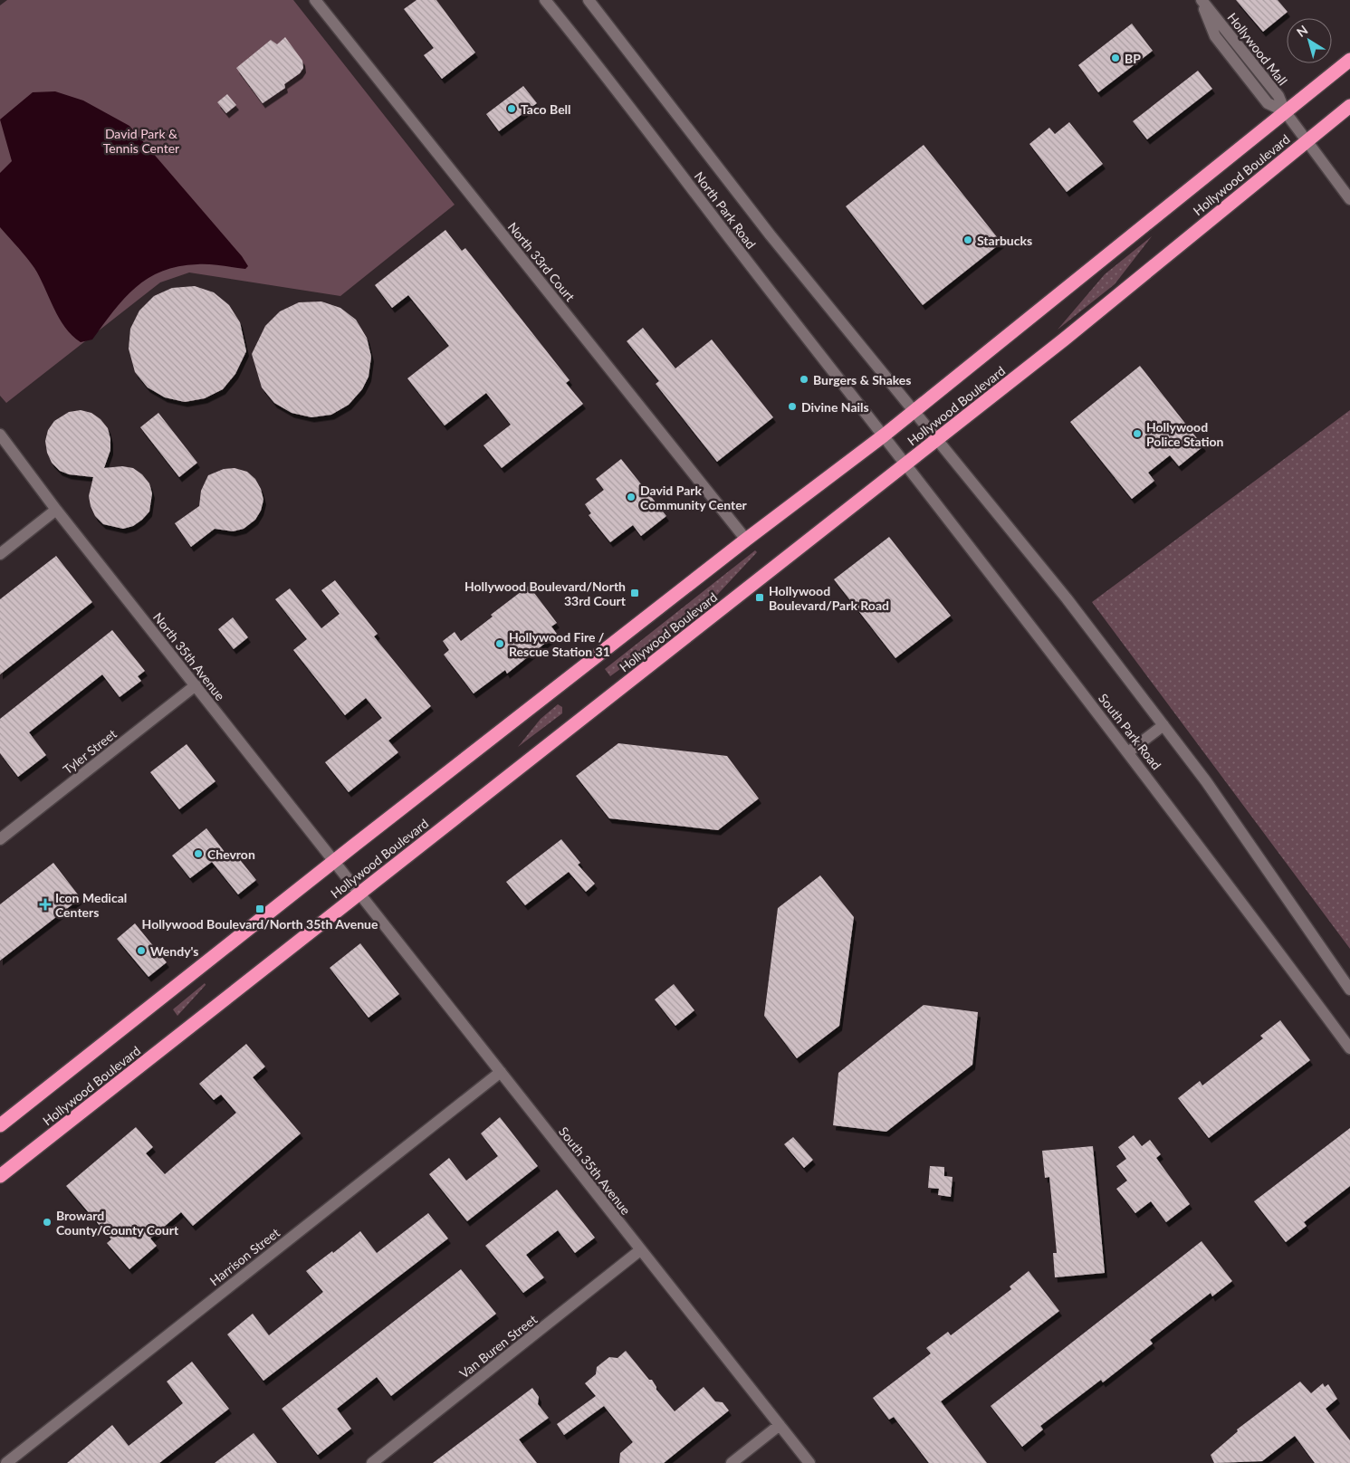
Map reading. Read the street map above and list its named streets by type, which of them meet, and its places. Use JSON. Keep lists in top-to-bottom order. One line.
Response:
{"streets":{"highway":["Hollywood Boulevard"],"street":["Hollywood Mall","North Park Road","North 33rd Court","North 35th Avenue","South Park Road","Tyler Street","South 35th Avenue","Harrison Street","Van Buren Street"]},"crossings":[["Hollywood Mall","Hollywood Boulevard"],["Hollywood Boulevard","North Park Road"],["Hollywood Boulevard","North 33rd Court"],["Hollywood Boulevard","North 35th Avenue"],["Hollywood Boulevard","South Park Road"],["Hollywood Boulevard","South 35th Avenue"],["North Park Road","South Park Road"],["North 35th Avenue","Tyler Street"],["North 35th Avenue","South 35th Avenue"],["South 35th Avenue","Harrison Street"],["South 35th Avenue","Van Buren Street"]],"parks":["David Park & Tennis Center"],"places":{"other":["BP","Taco Bell","Starbucks","Burgers & Shakes","Divine Nails","Hollywood Police Station","David Park Community Center","Hollywood Fire / Rescue Station 31","Chevron","Wendy's","Broward County/County Court"],"transit":["Hollywood Boulevard/North 33rd Court","Hollywood Boulevard/Park Road","Hollywood Boulevard/North 35th Avenue"],"health":["Icon Medical Centers"]},"north":"top left"}
